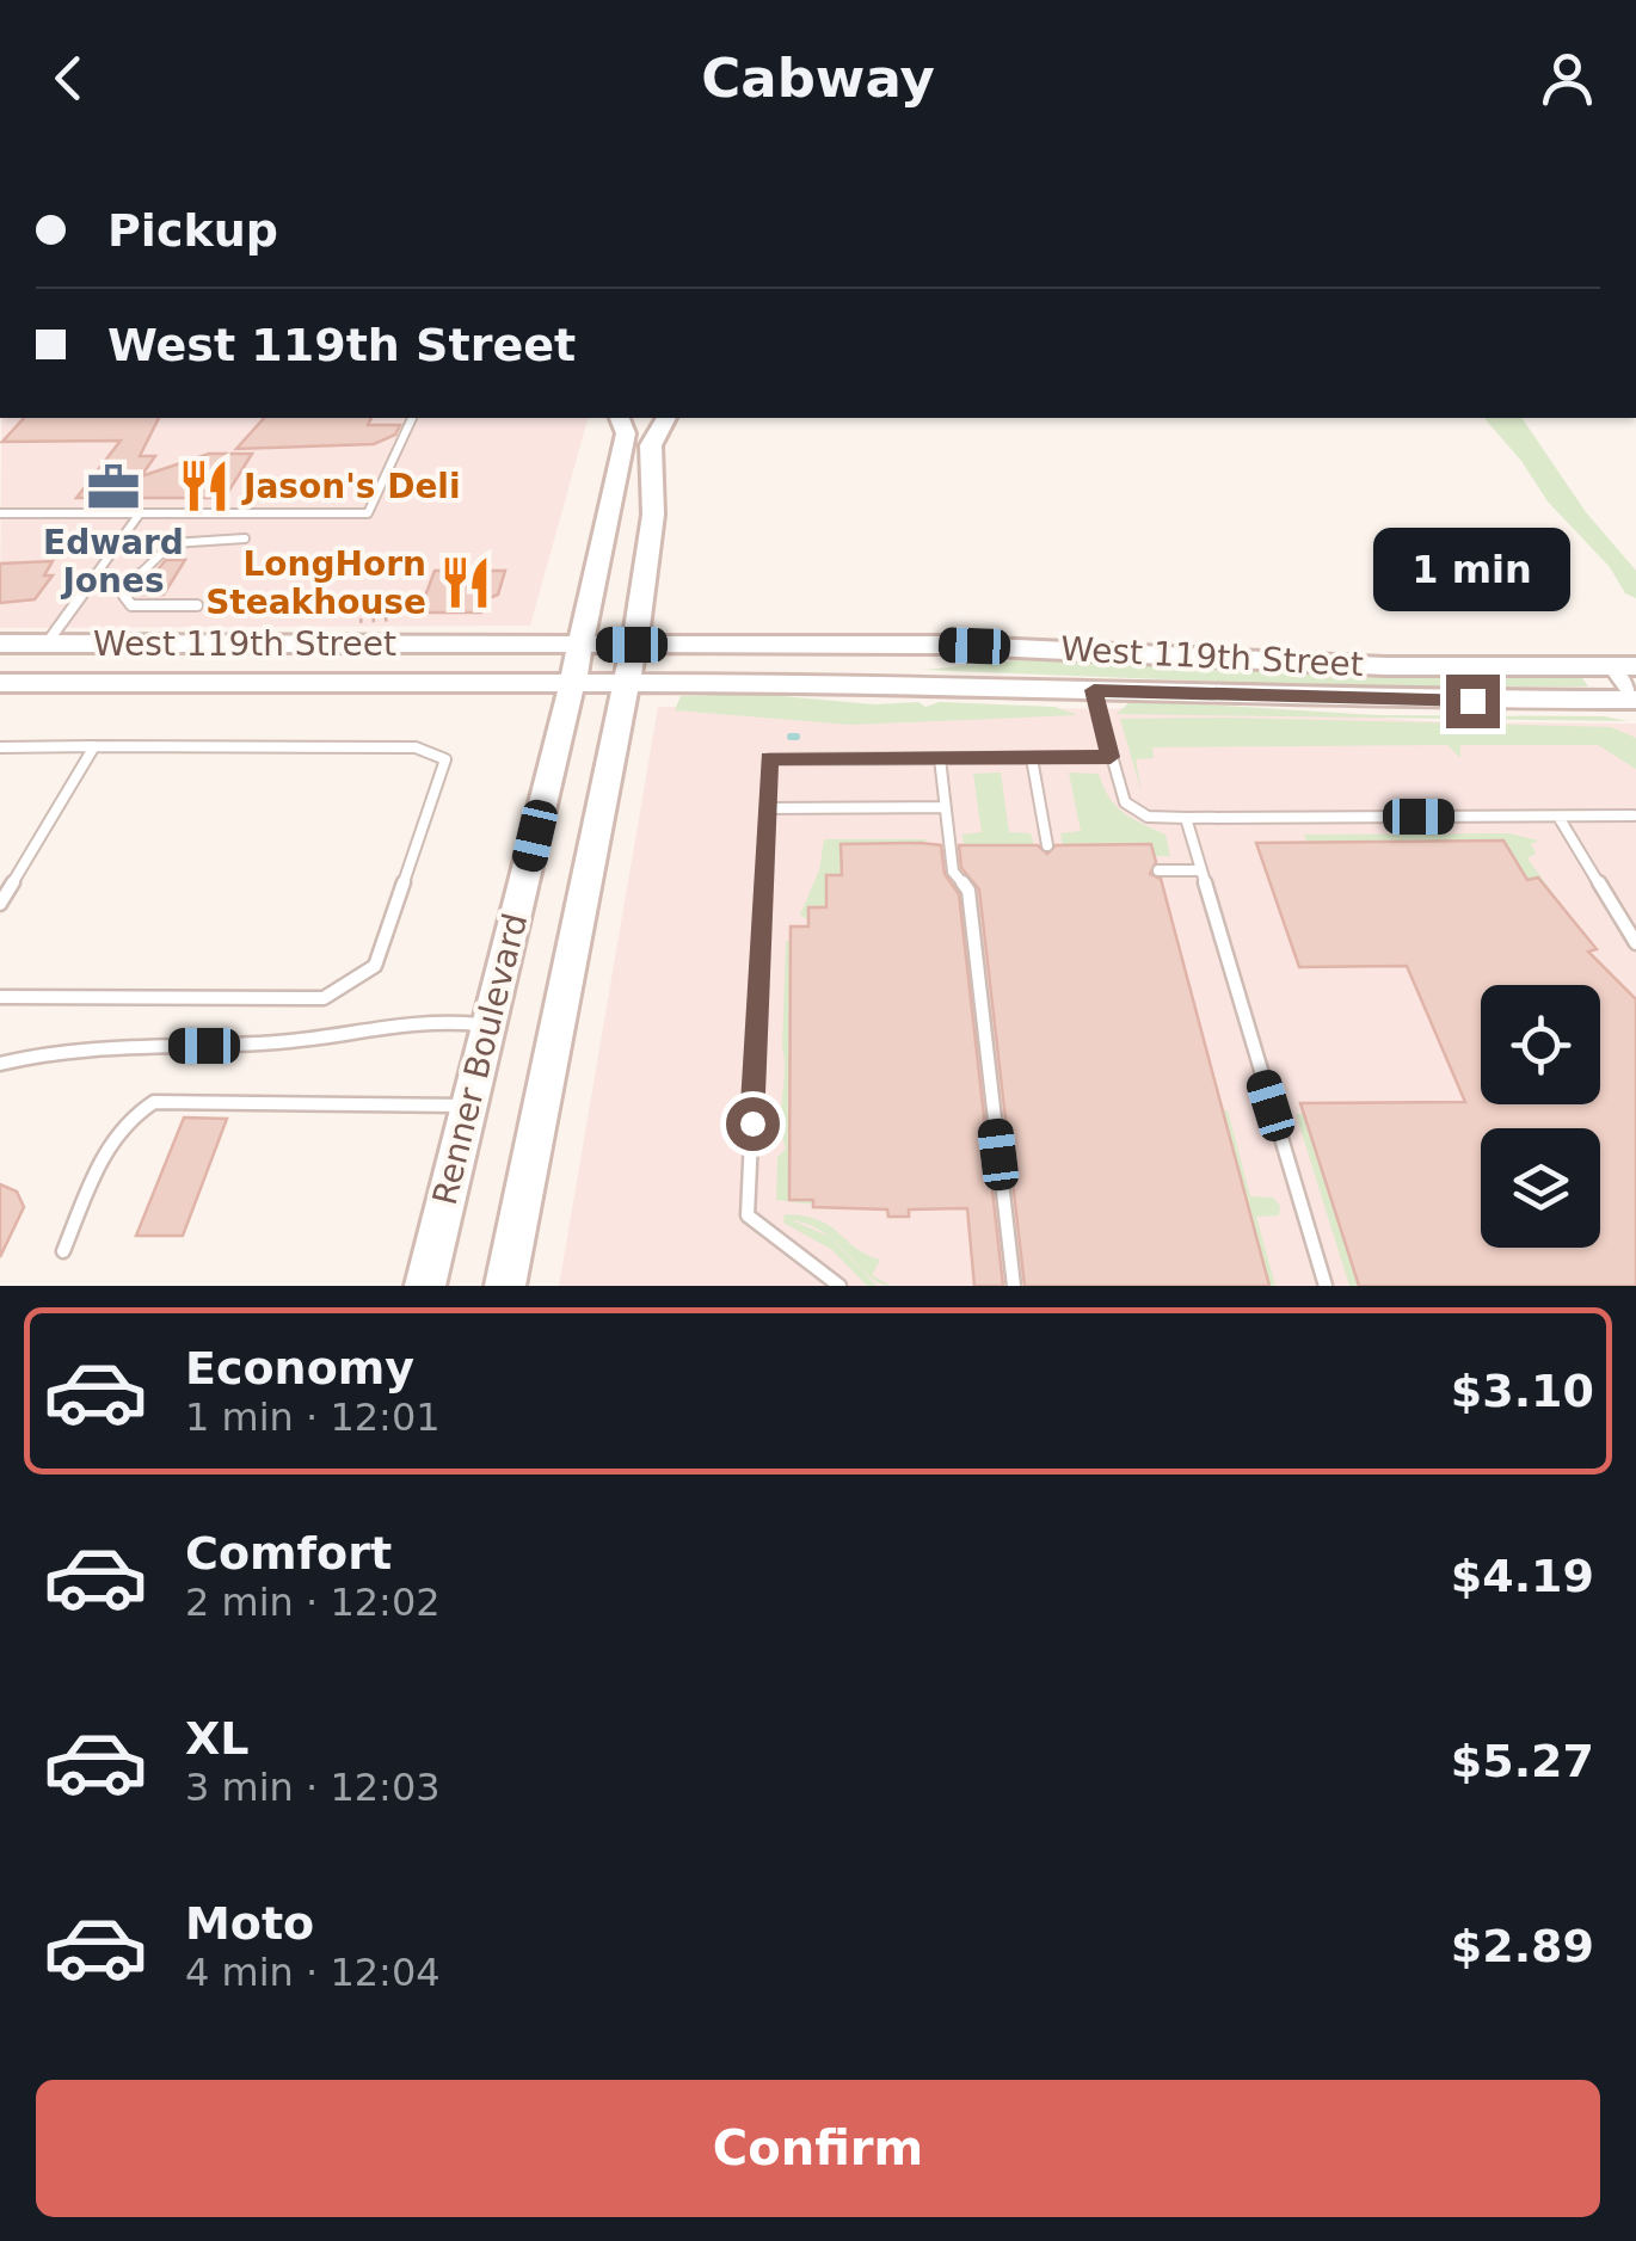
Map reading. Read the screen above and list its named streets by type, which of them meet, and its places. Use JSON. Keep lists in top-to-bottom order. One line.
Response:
{"streets":{"main road":["West 119th Street","Renner Boulevard"]},"crossings":[["West 119th Street","Renner Boulevard"]],"places":{"restaurant":["Jason's Deli","LongHorn Steakhouse"],"office":["Edward Jones"]},"page":{"header":"Cabway","banner":["Pickup","West 119th Street"],"bubble":"1 min","list":[{"name":"Economy","note":"1 min · 12:01","value":"$3.10"},{"name":"Comfort","note":"2 min · 12:02","value":"$4.19"},{"name":"XL","note":"3 min · 12:03","value":"$5.27"},{"name":"Moto","note":"4 min · 12:04","value":"$2.89"}],"buttons":"Confirm"}}
